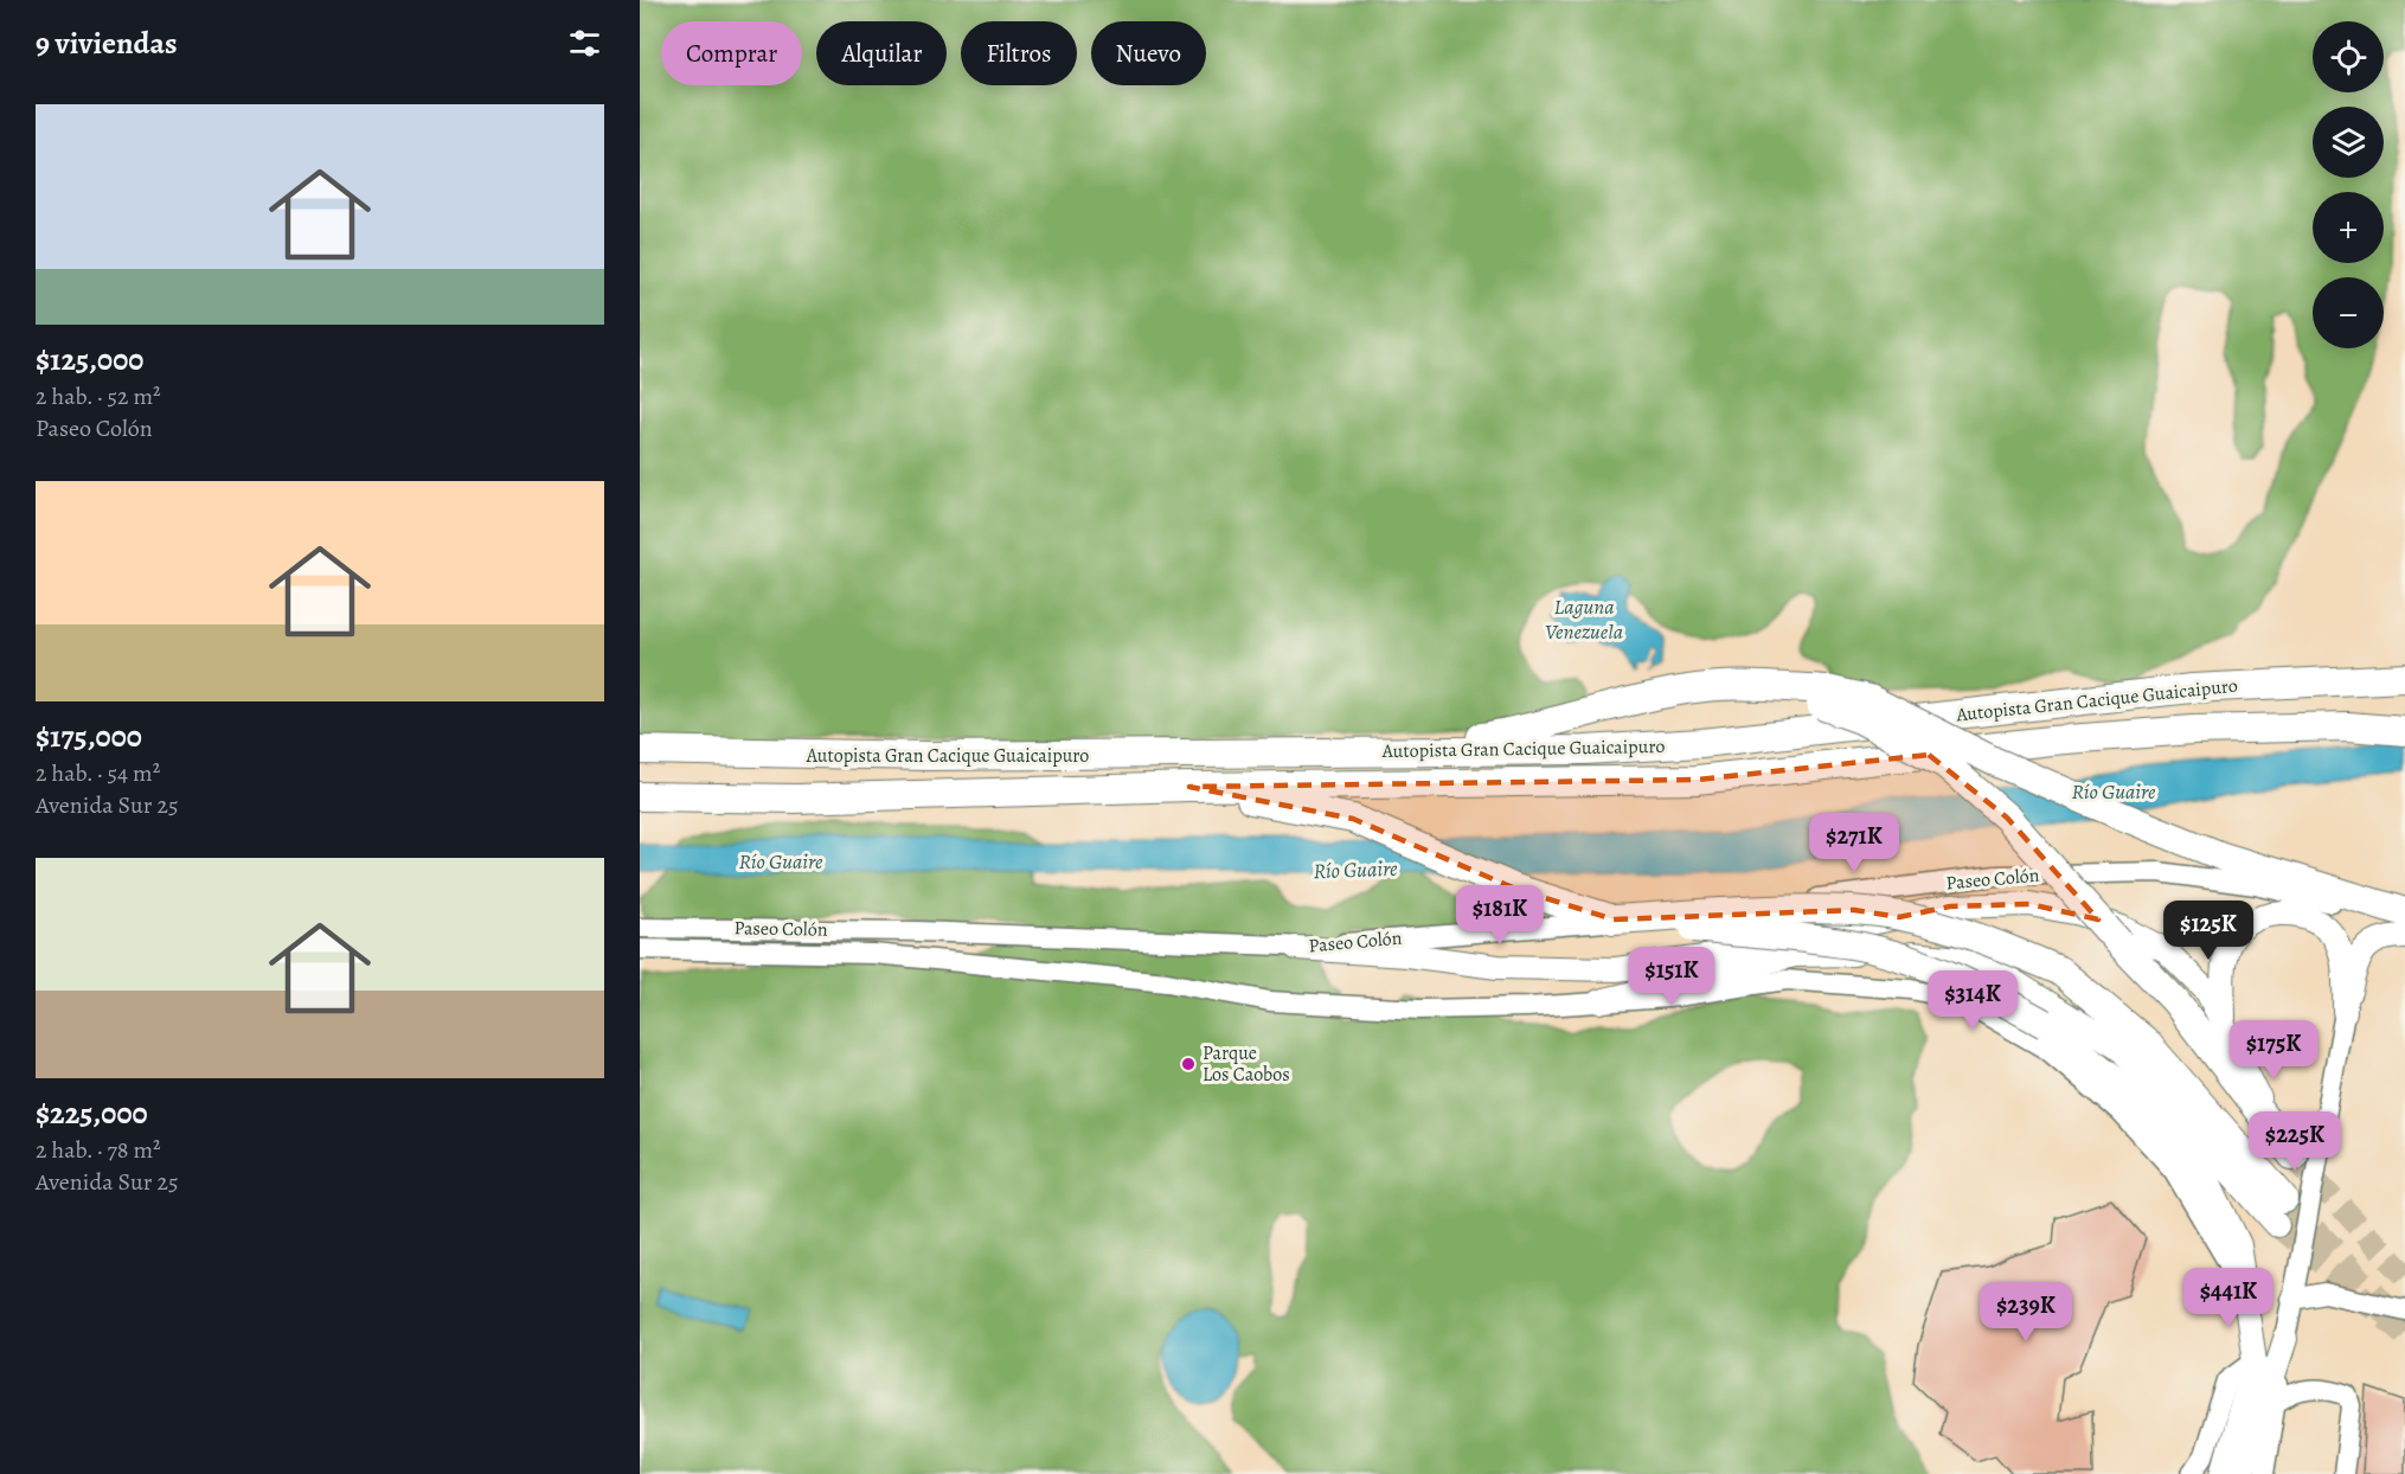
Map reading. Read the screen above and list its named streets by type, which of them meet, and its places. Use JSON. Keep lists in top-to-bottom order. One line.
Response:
{"streets":{"highway":["Autopista Gran Cacique Guaicaipuro"],"street":["Paseo Colón"]},"water":["Laguna Venezuela","Río Guaire"],"places":["Parque Los Caobos"],"page":{"heading":"9 viviendas","map_buttons":["+","−"],"chip":["Comprar","Alquilar","Filtros","Nuevo"],"list":[{"name":"$125,000","note":"2 hab. · 52 m² · Paseo Colón"},{"name":"$175,000","note":"2 hab. · 54 m² · Avenida Sur 25"},{"name":"$225,000","note":"2 hab. · 78 m² · Avenida Sur 25"}],"price":["$271K","$181K","$125K","$151K","$314K","$175K","$225K","$441K","$239K"]}}
